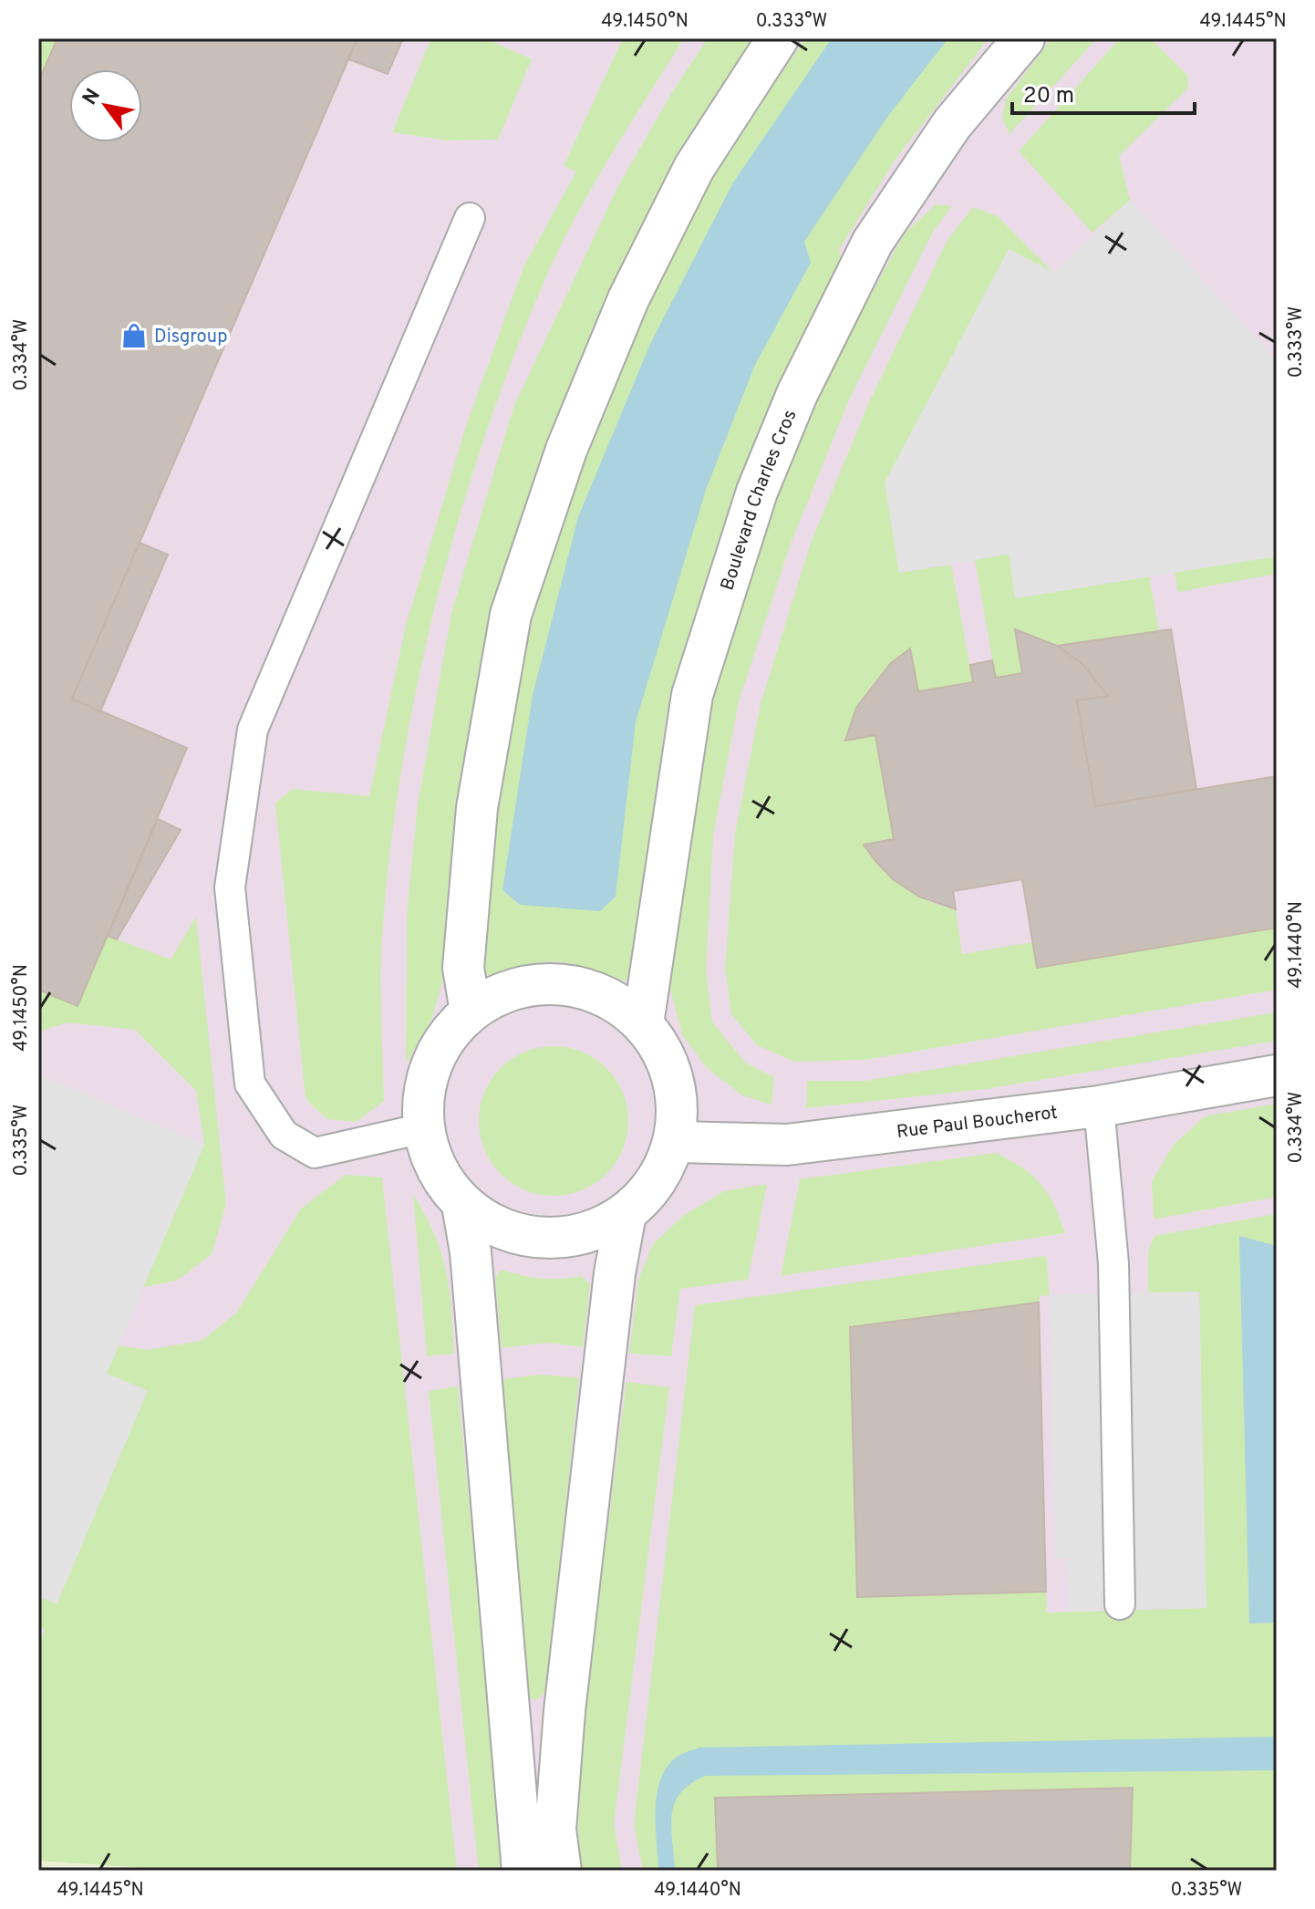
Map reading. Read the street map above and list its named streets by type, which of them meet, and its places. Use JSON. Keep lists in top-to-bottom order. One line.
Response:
{"streets":{"street":["Boulevard Charles Cros","Rue Paul Boucherot"]},"crossings":[["Boulevard Charles Cros","Rue Paul Boucherot"]],"places":{"shop":["Disgroup"]},"scale_bar":"20 m","north":"top left","coordinates":["49.1450°N","0.333°W","49.1445°N","0.334°W","49.1440°N","0.335°W"]}
